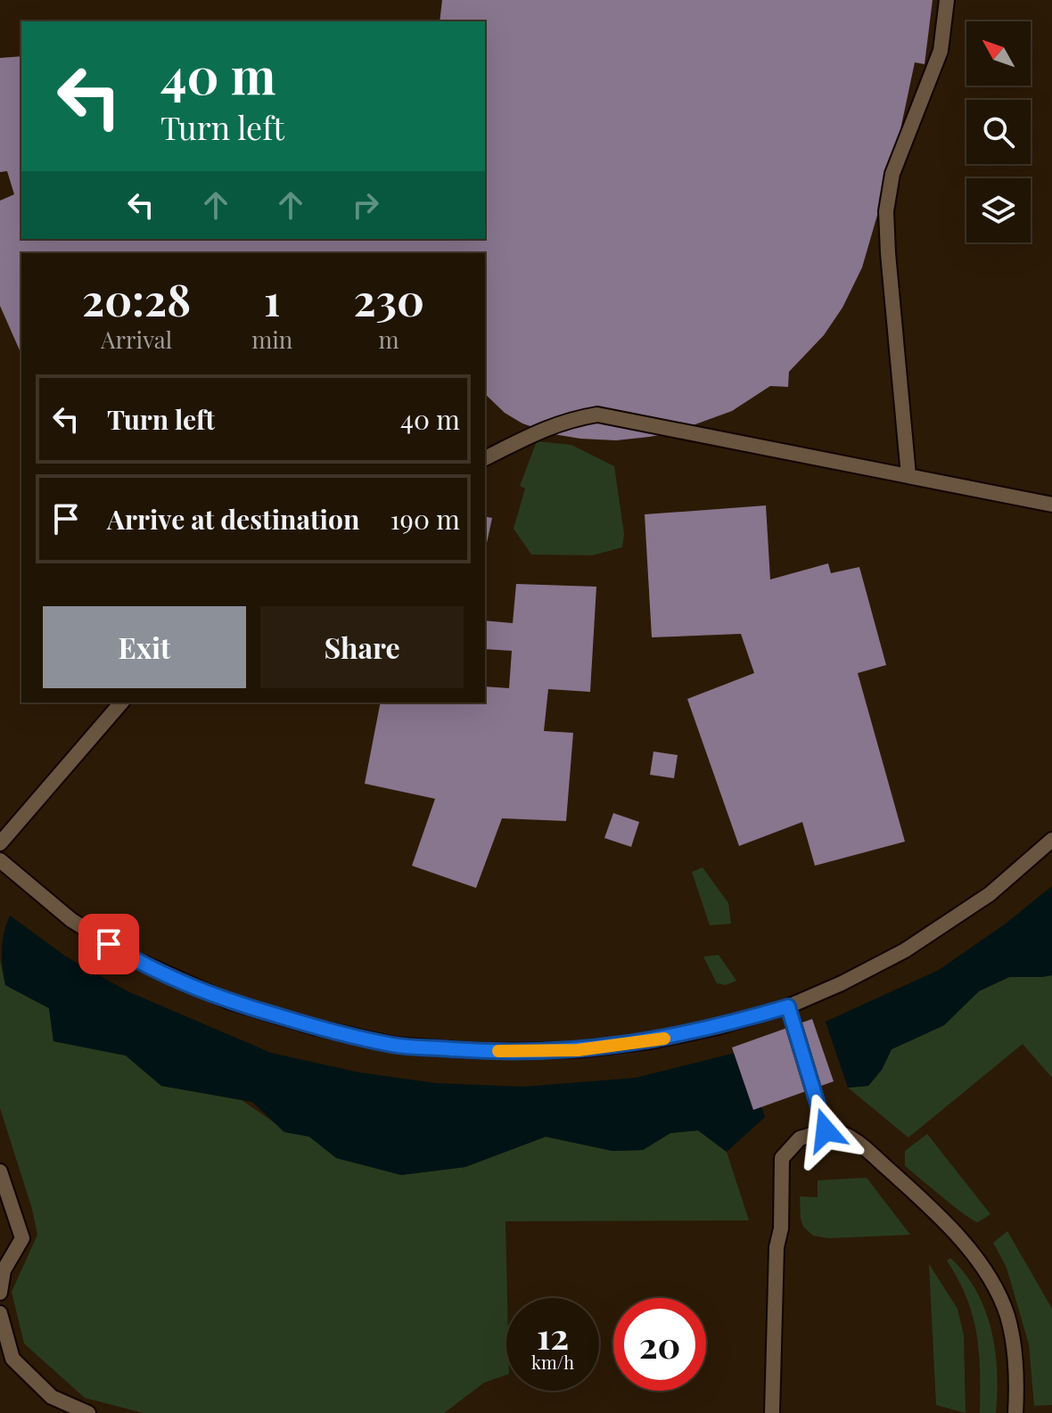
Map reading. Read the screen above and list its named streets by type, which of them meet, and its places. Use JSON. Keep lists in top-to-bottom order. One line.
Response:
{"north":"top left","page":{"turn":["40 m","Turn left"],"eta":["20:28","Arrival","1","min","230","m"],"list":[{"name":"Turn left","value":"40 m"},{"name":"Arrive at destination","value":"190 m"}],"buttons":["Exit","Share"],"speed":"12 km/h","limit":"20"}}
